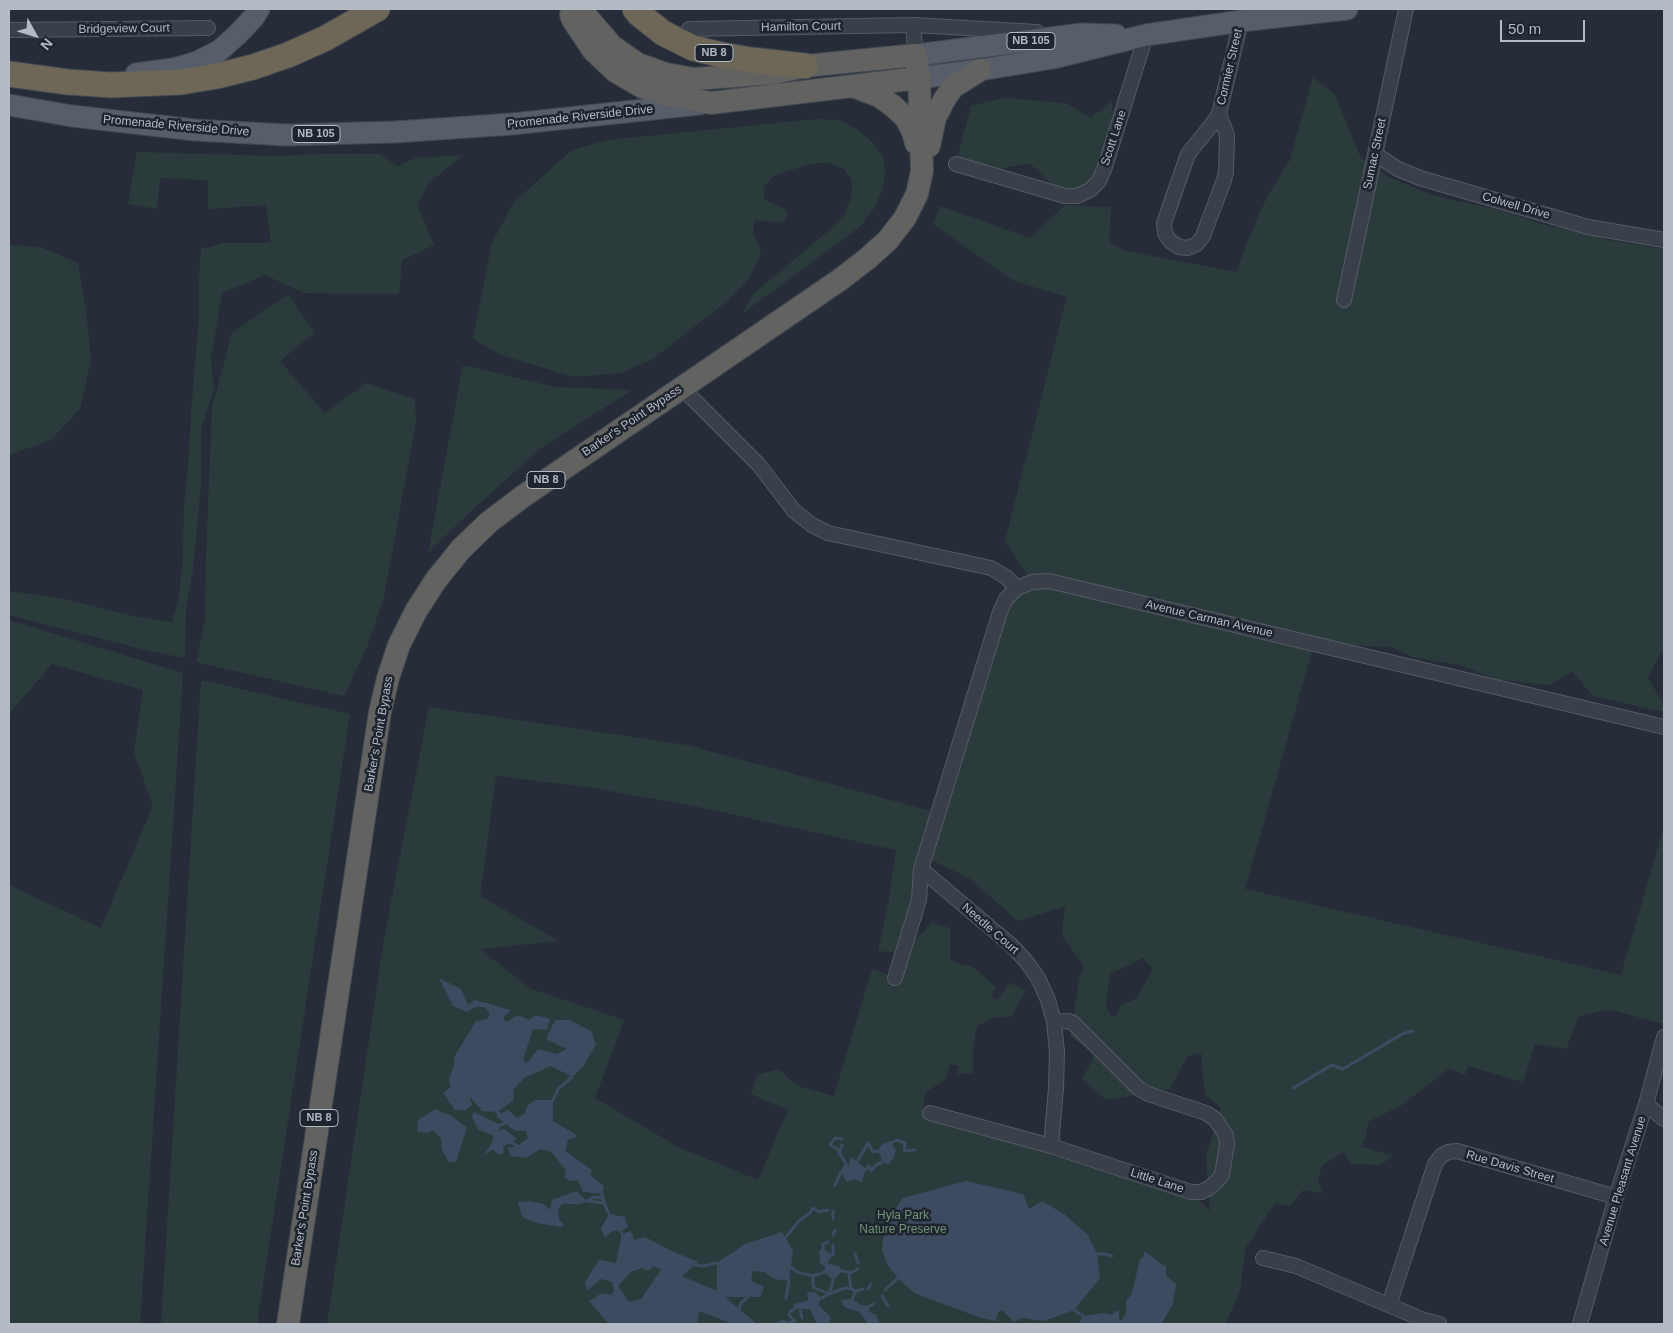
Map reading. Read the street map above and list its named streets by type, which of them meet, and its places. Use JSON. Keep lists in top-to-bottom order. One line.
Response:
{"streets":{"highway":["NB 105","NB 8","Promenade Riverside Drive","Barker's Point Bypass"],"street":["Hamilton Court","Bridgeview Court","Cormier Street","Scott Lane","Sumac Street","Colwell Drive","Avenue Carman Avenue","Needle Court","Rue Davis Street","Little Lane","Avenue Pleasant Avenue"]},"crossings":[["Hamilton Court","Promenade Riverside Drive"],["NB 8","Promenade Riverside Drive"],["Cormier Street","Promenade Riverside Drive"],["Promenade Riverside Drive","Scott Lane"],["Promenade Riverside Drive","Barker's Point Bypass"],["Sumac Street","Colwell Drive"],["Needle Court","Little Lane"],["Rue Davis Street","Avenue Pleasant Avenue"]],"parks":["Hyla Park Nature Preserve"],"scale_bar":"50 m","north":"bottom right"}
